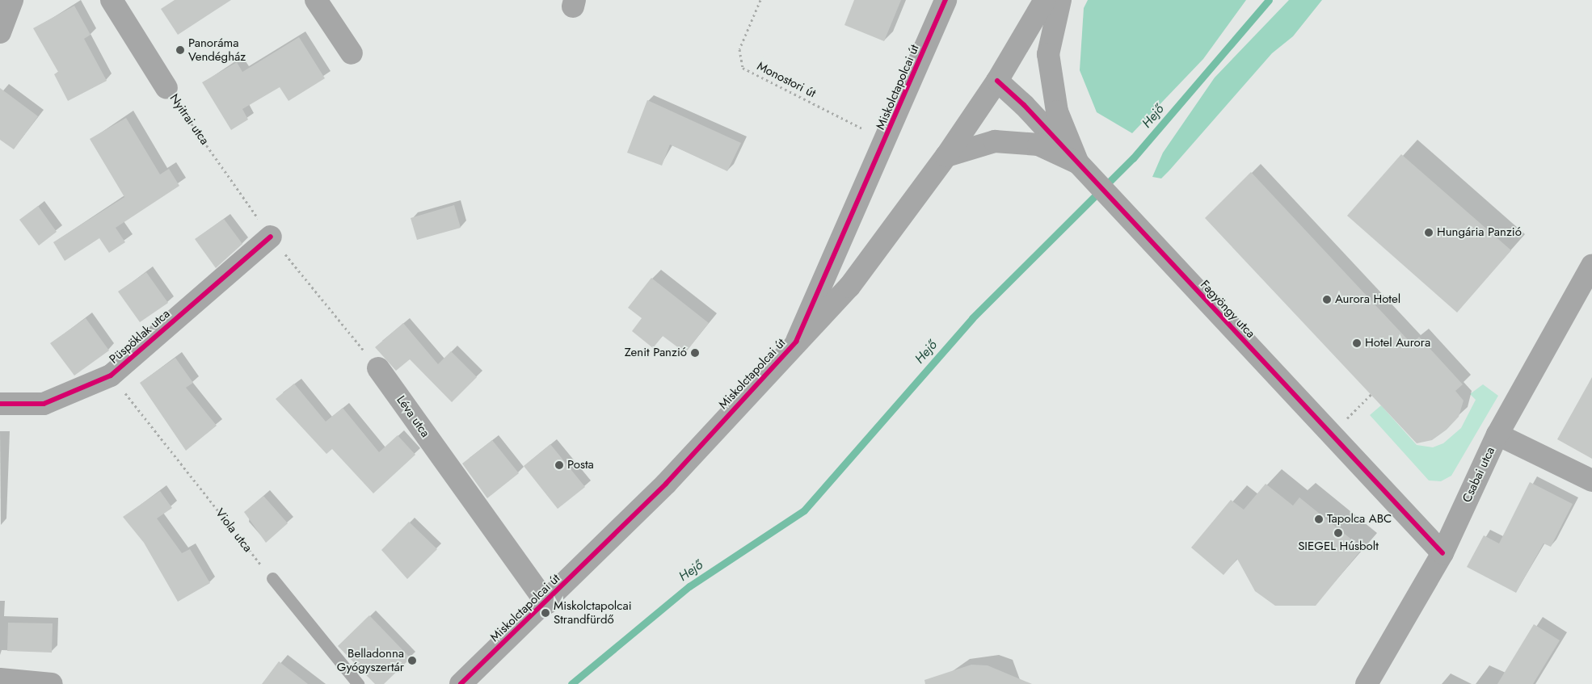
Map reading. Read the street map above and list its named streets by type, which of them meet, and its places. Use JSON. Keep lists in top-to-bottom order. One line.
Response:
{"streets":{"street":["Miskolctapolcai út","Nyitrai utca","Fagyöngy utca","Püspöklak utca","Léva utca","Csabai utca"],"path":["Monostori út","Viola utca"]},"crossings":[["Monostori út","Miskolctapolcai út"],["Miskolctapolcai út","Fagyöngy utca"],["Miskolctapolcai út","Léva utca"],["Nyitrai utca","Püspöklak utca"],["Fagyöngy utca","Csabai utca"],["Püspöklak utca","Viola utca"]],"water":["Hejő"],"places":["Panoráma Vendégház","Hungária Panzió","Aurora Hotel","Hotel Aurora","Zenit Panzió","Posta","Tapolca ABC","SIEGEL Húsbolt","Miskolctapolcai Strandfürdő","Belladonna Gyógyszertár"]}
